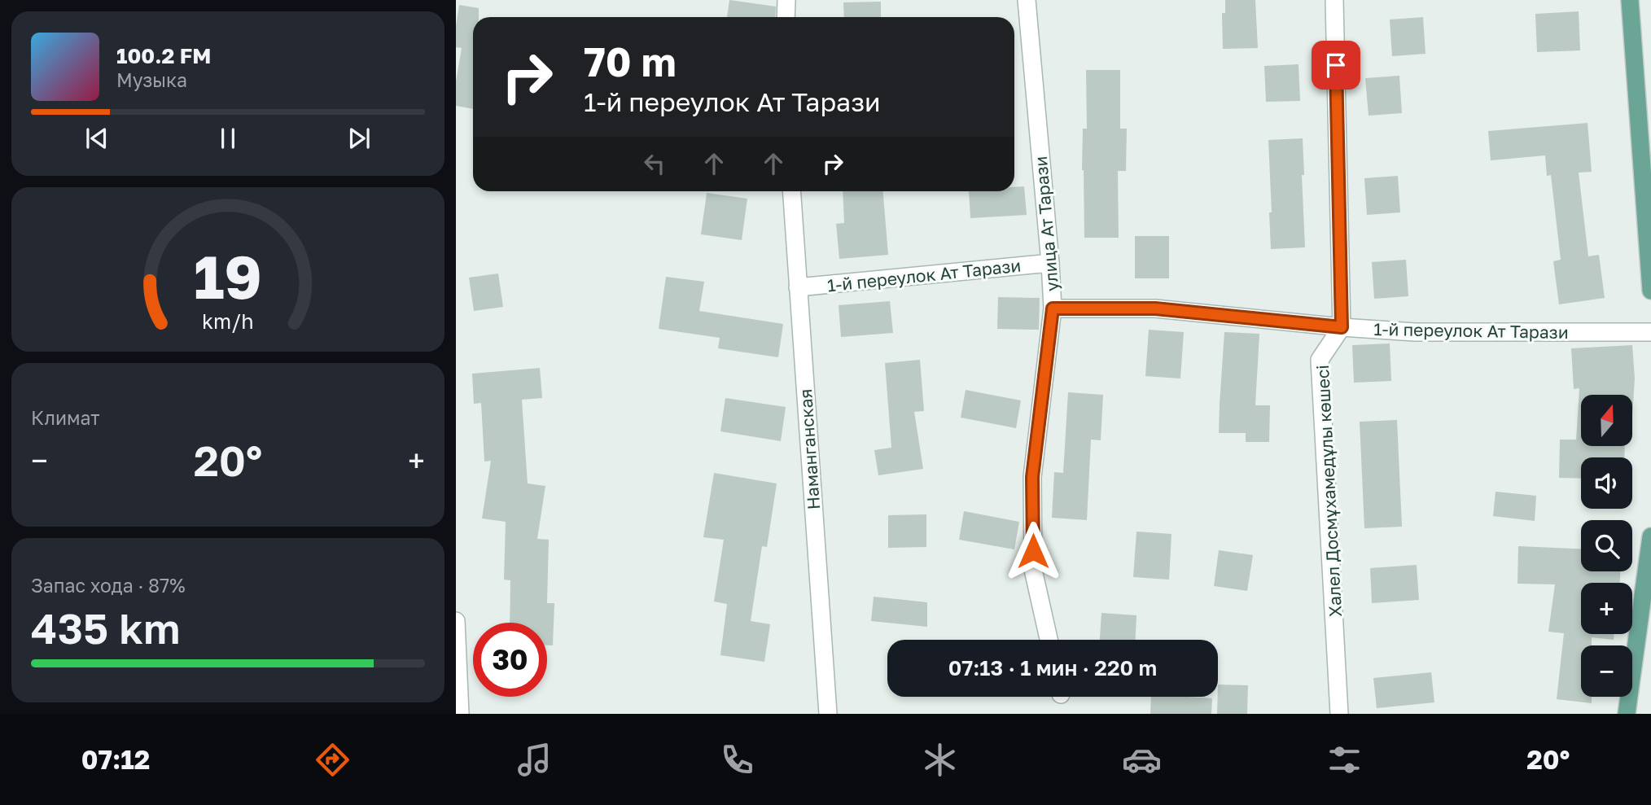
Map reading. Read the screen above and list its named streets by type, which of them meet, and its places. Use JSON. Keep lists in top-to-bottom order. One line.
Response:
{"streets":{"street":["улица Ат Тарази","1-й переулок Ат Тарази","Наманганская","Халел Досмұхамедұлы көшесі"]},"crossings":[["улица Ат Тарази","1-й переулок Ат Тарази"],["1-й переулок Ат Тарази","Наманганская"],["1-й переулок Ат Тарази","Халел Досмұхамедұлы көшесі"]],"north":"top","page":{"turn":["70 m","1-й переулок Ат Тарази"],"song":["100.2 FM","Музыка"],"tile":["Климат",["Запас хода · 87%","435 km"]],"map_buttons":["+","−"],"heat":["−","20°","+"],"limit":"30","trip":"07:13 · 1 мин · 220 m","tabs":["07:12","20°"],"gauge":["19","km/h"]}}
